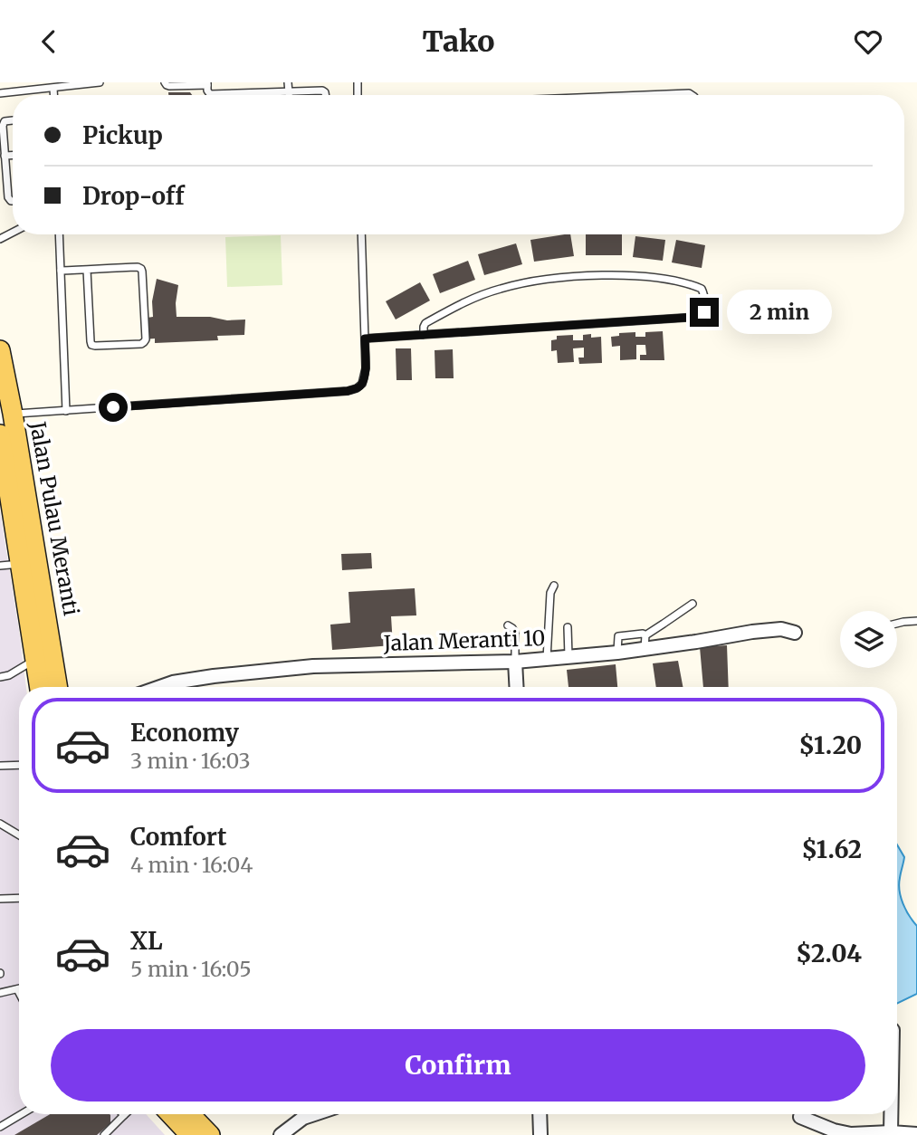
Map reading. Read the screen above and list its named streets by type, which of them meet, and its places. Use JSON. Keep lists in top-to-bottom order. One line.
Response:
{"streets":{"main road":["Jalan Pulau Meranti"],"street":["Jalan Meranti 10"]},"page":{"header":"Tako","banner":["Pickup","Drop-off"],"bubble":"2 min","list":[{"name":"Economy","note":"3 min · 16:03","value":"$1.20"},{"name":"Comfort","note":"4 min · 16:04","value":"$1.62"},{"name":"XL","note":"5 min · 16:05","value":"$2.04"}],"buttons":"Confirm"}}
